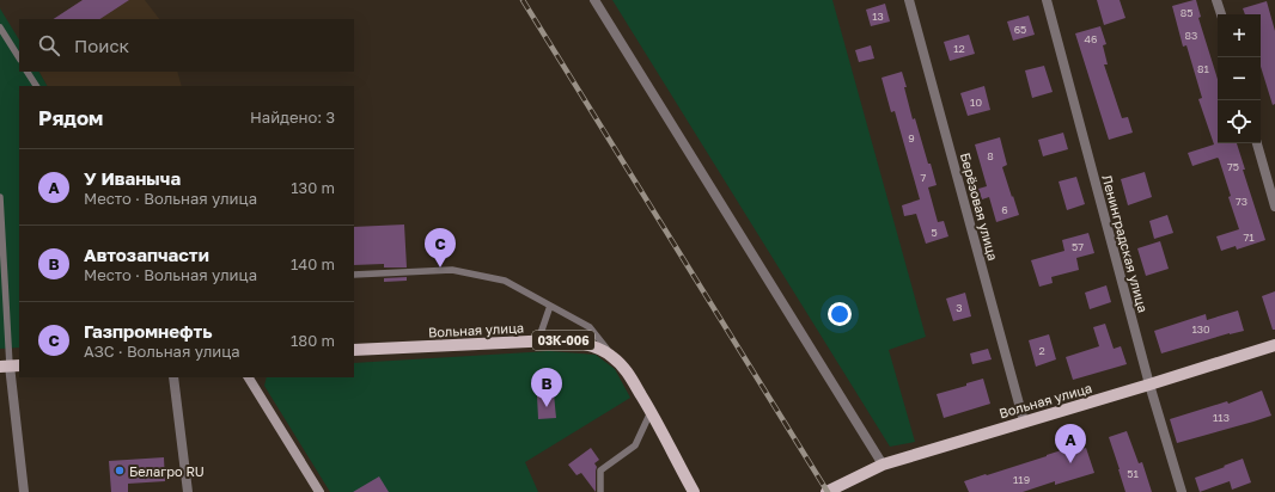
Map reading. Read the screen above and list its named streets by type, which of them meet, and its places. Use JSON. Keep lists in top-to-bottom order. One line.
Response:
{"streets":{"main road":["Вольная улица","03К-006"],"street":["Берёзовая улица","Ленинградская улица"]},"crossings":[["Берёзовая улица","Вольная улица"],["Ленинградская улица","Вольная улица"]],"places":["Белагро RU"],"house_numbers":["85","13","65","83","46","12","81","10","9","8","75","7","73","6","5","71","57","3","130","2","113","51","119"],"page":{"map_buttons":["+","−"],"search":"Поиск","heading":["Рядом","Найдено: 3"],"list":[{"mark":"A","name":"У Иваныча","note":"Место · Вольная улица","value":"130 m"},{"mark":"B","name":"Автозапчасти","note":"Место · Вольная улица","value":"140 m"},{"mark":"C","name":"Газпромнефть","note":"АЗС · Вольная улица","value":"180 m"}],"pins":["C","B","A"]}}
